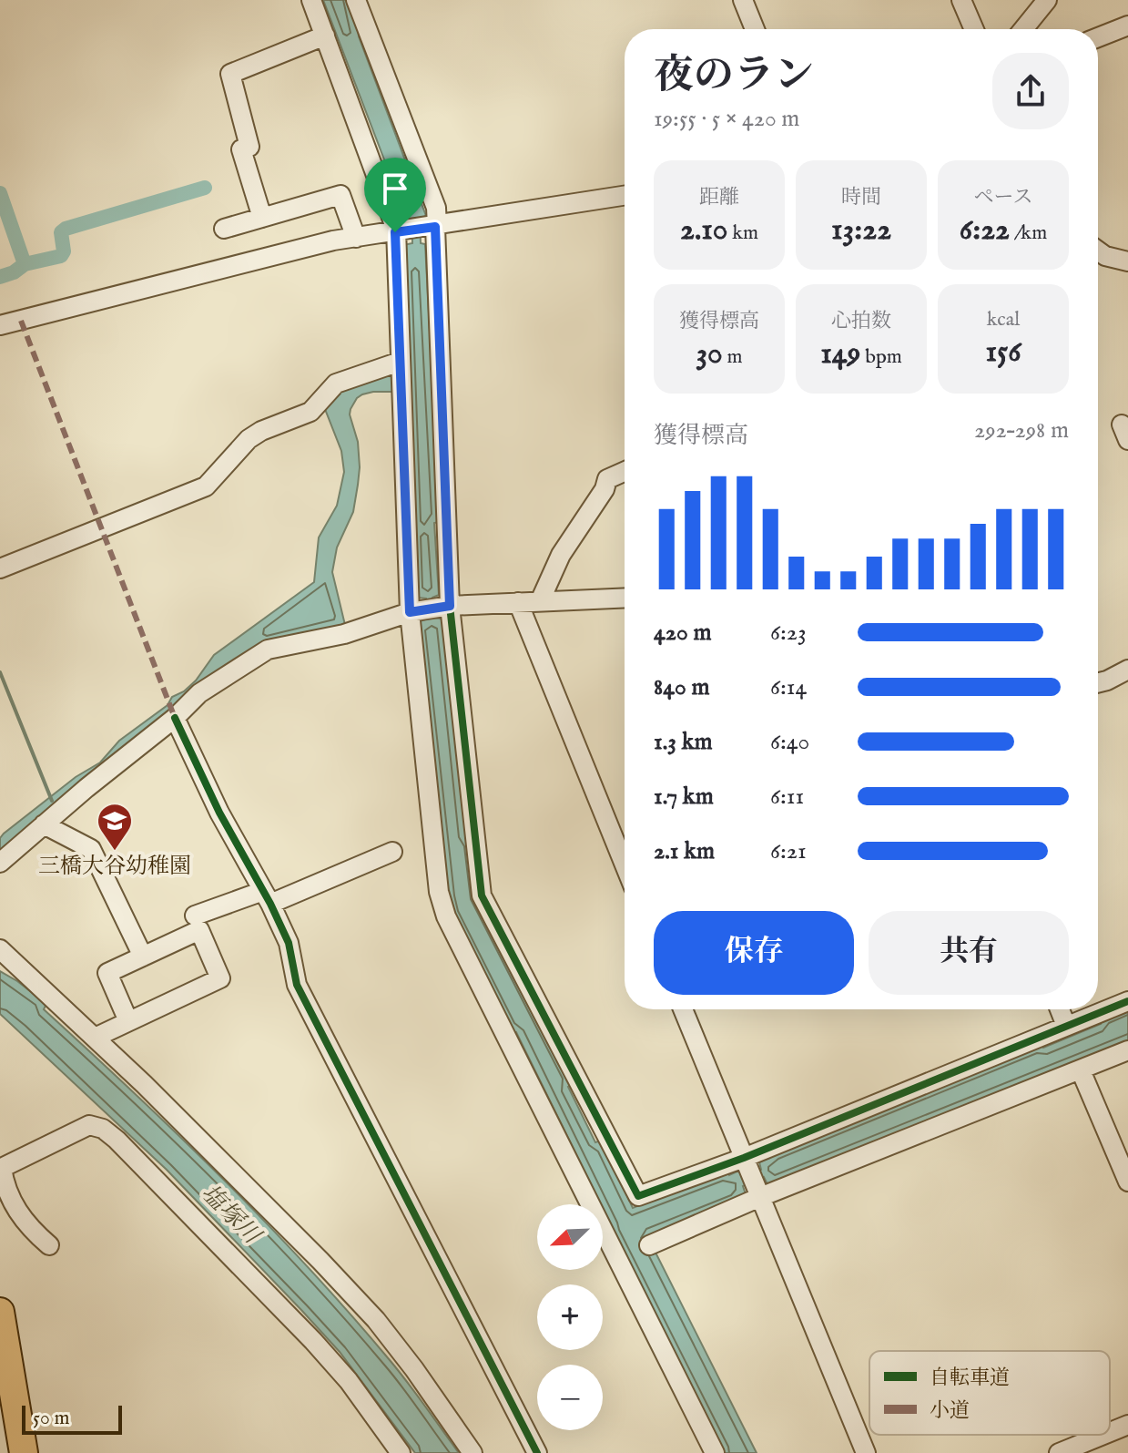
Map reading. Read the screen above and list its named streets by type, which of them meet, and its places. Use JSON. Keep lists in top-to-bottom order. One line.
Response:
{"water":["塩塚川"],"places":{"school or university":["三橋大谷幼稚園"]},"legend":["自転車道","小道"],"scale_bar":"50 m","north":"bottom left","page":{"heading":["夜のラン","19:55 · 5 × 420 m"],"stats":[["距離","2.10 km"],["時間","13:22"],["ペース","6:22 /km"],["獲得標高","30 m"],["心拍数","149 bpm"],["kcal","156"]],"chart":["獲得標高","292–298 m"],"list":[{"name":"420 m","note":"6:23"},{"name":"840 m","note":"6:14"},{"name":"1.3 km","note":"6:40"},{"name":"1.7 km","note":"6:11"},{"name":"2.1 km","note":"6:21"}],"buttons":["保存","共有"],"map_buttons":["+","−"],"scale":"50 m"}}
